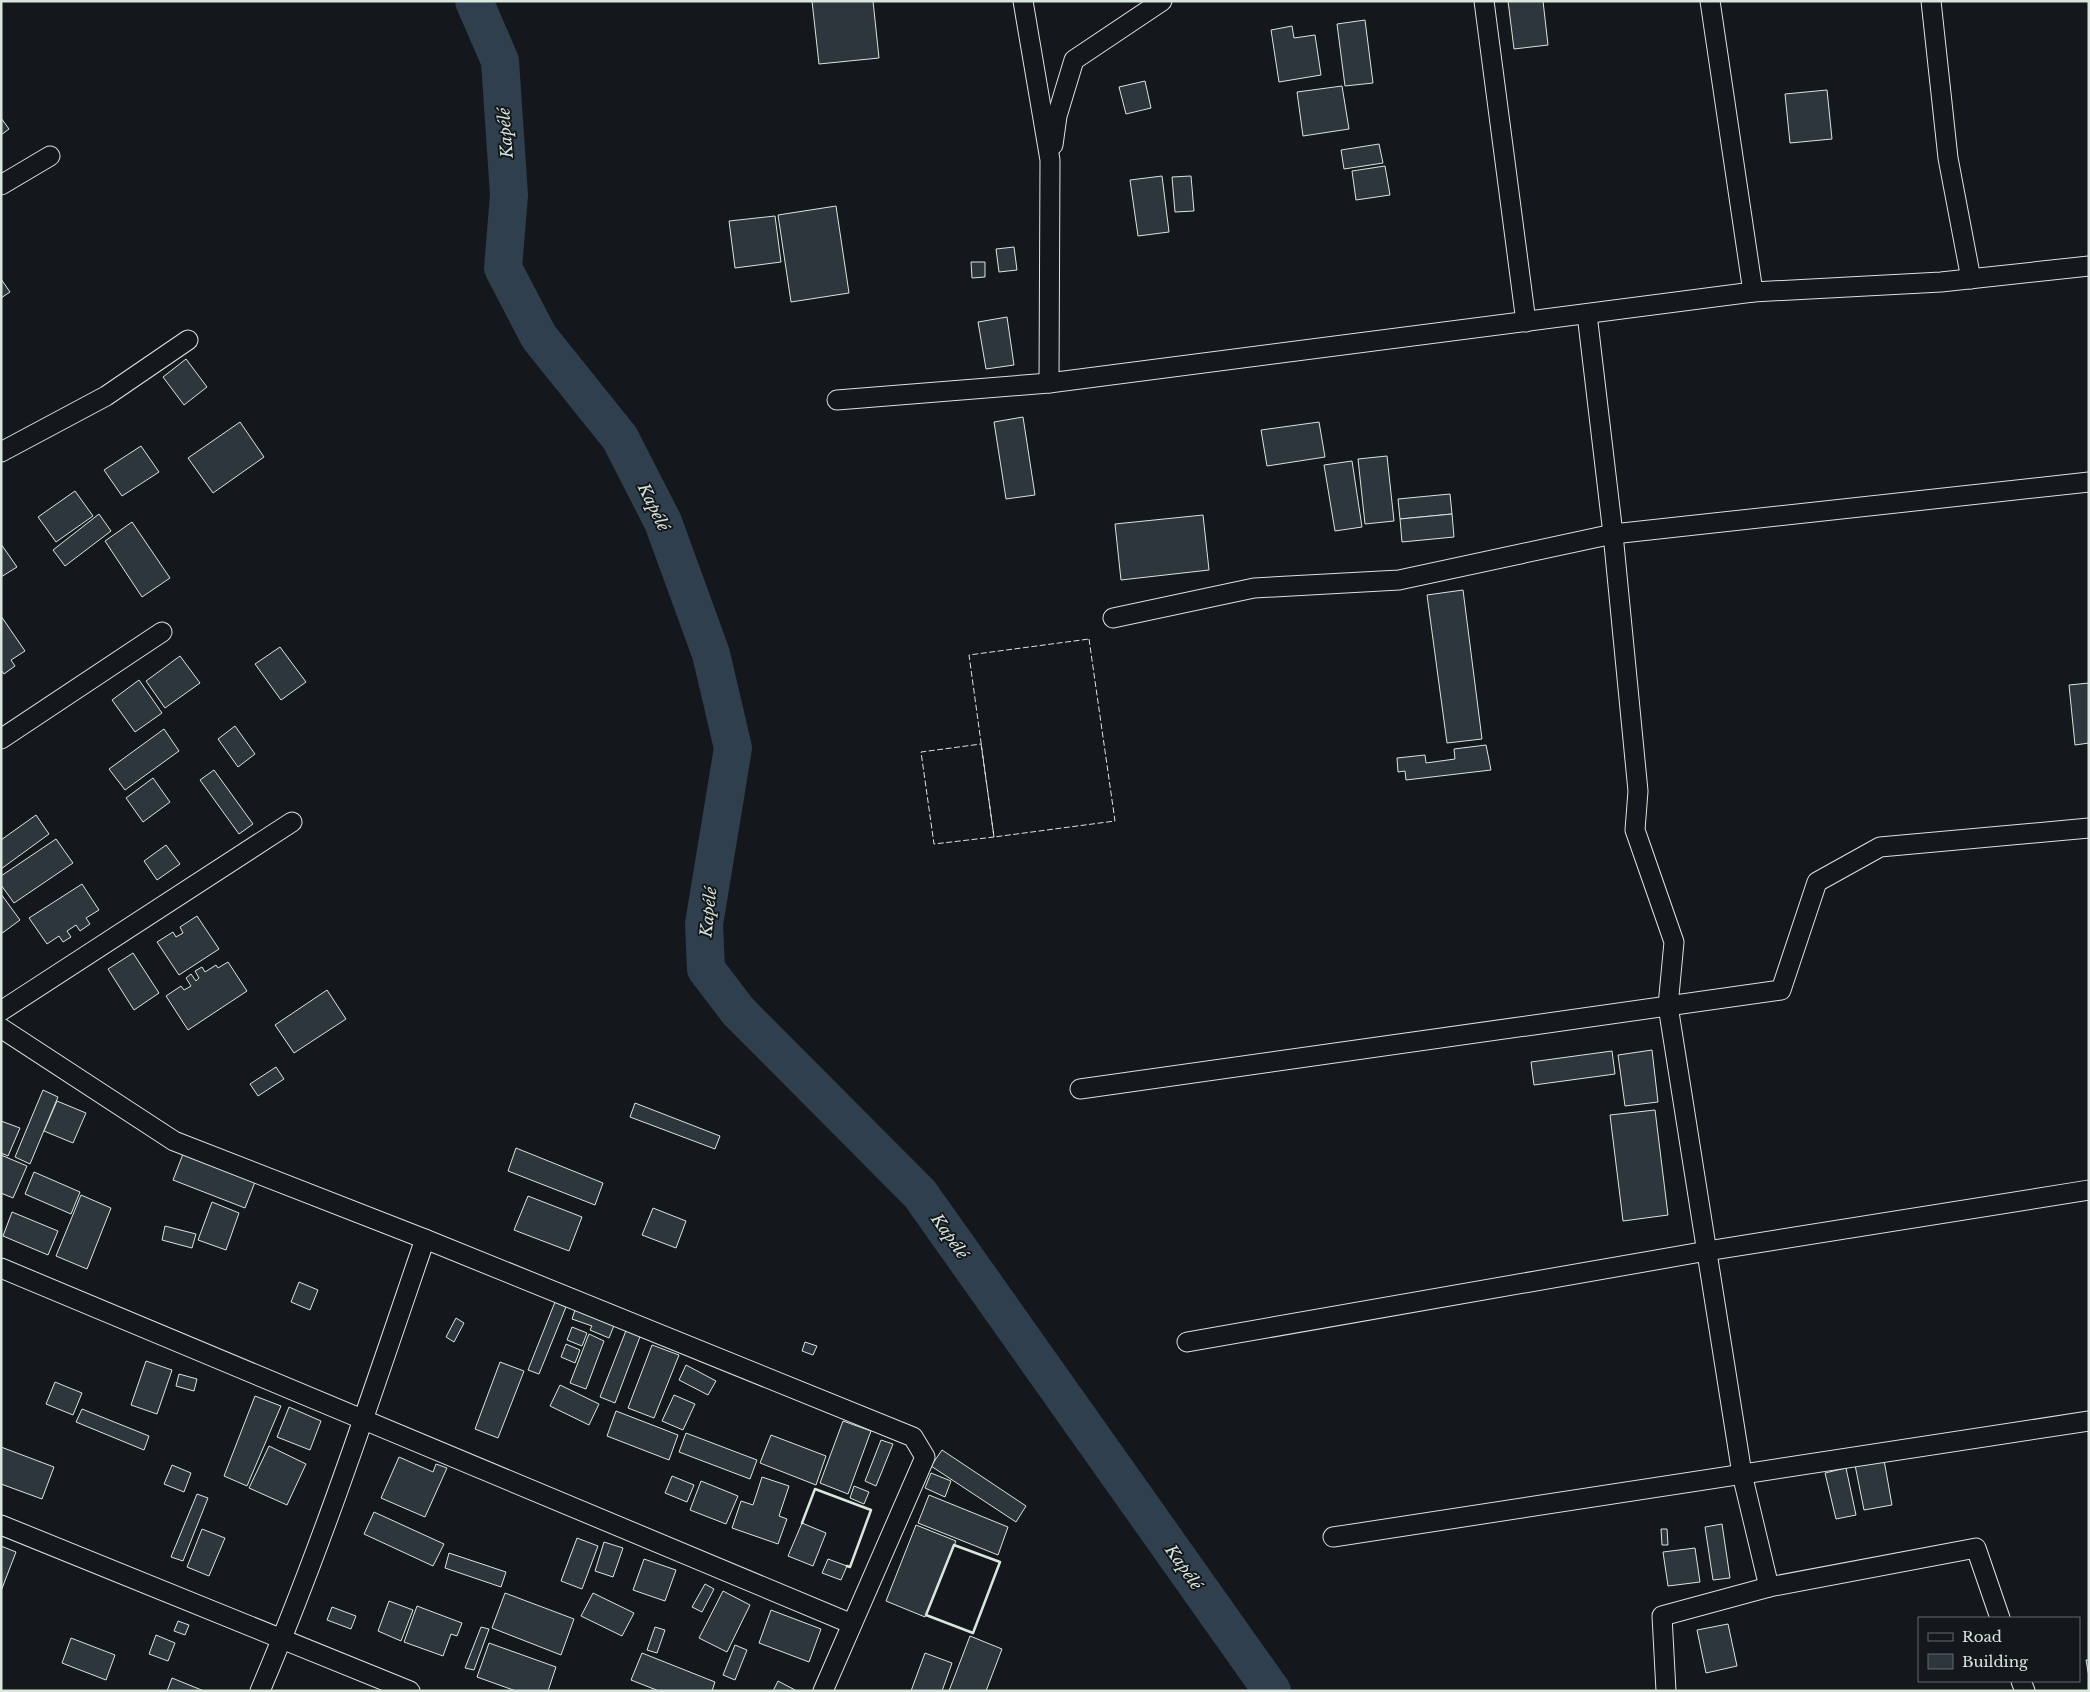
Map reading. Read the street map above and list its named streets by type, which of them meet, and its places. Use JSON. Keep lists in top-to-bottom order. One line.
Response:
{"water":["Kapélé"],"legend":["Road","Building"]}
